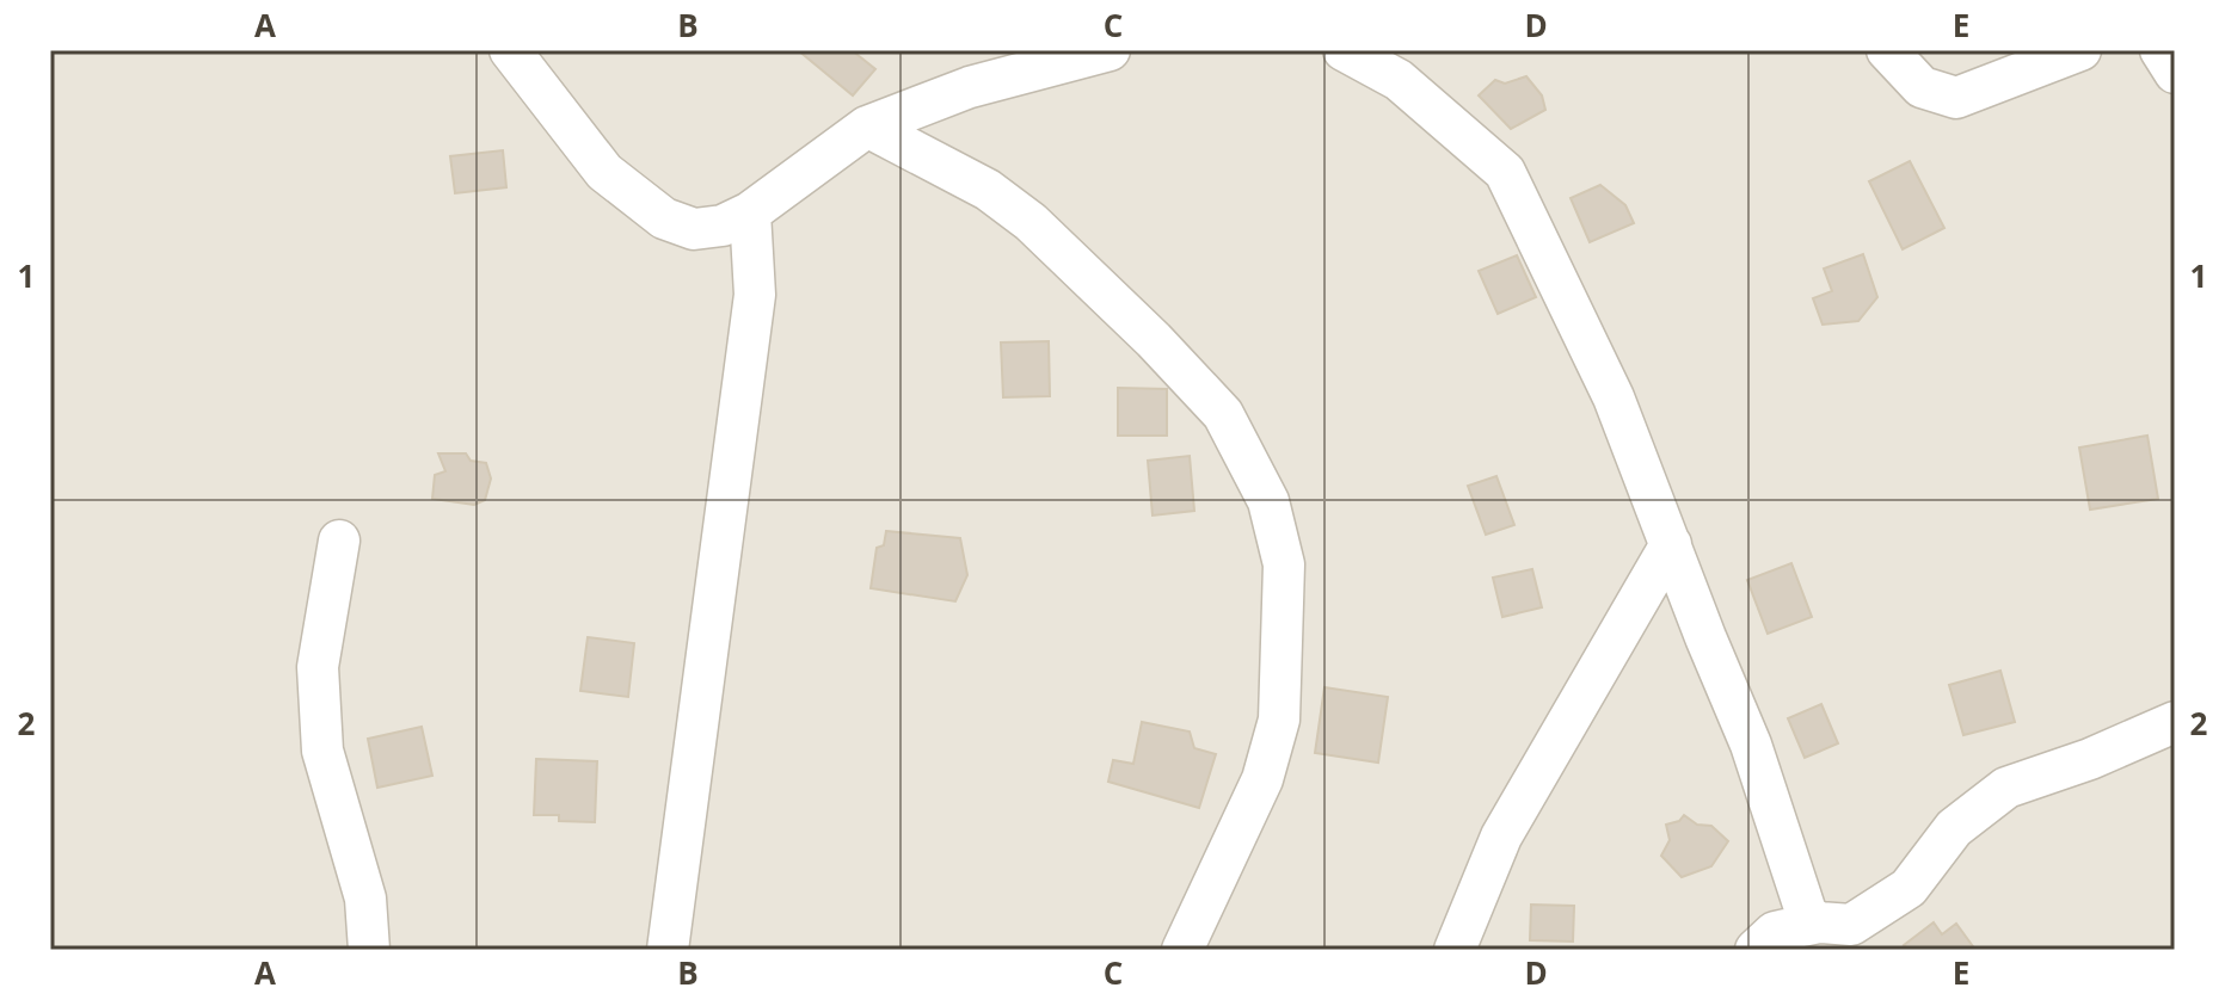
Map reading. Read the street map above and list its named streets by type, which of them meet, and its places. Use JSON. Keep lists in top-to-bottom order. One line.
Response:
{"grid":{"columns":["A","B","C","D","E"],"rows":["1","2"]}}
